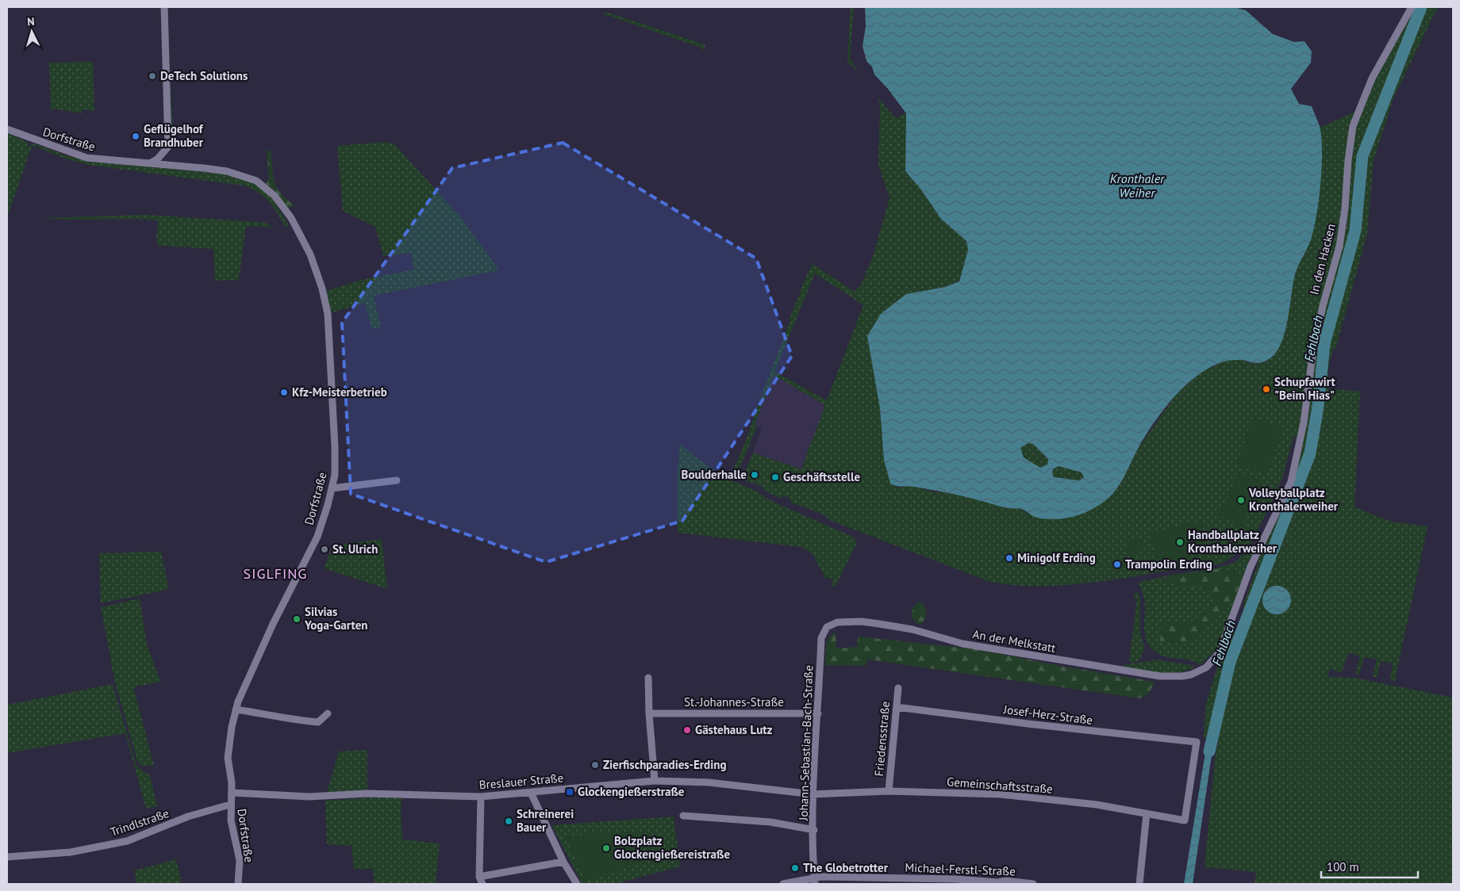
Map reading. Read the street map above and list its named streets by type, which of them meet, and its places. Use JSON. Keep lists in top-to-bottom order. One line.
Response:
{"streets":{"street":["Dorfstraße","In den Hacken","An der Melkstatt","St.-Johannes-Straße","Josef-Herz-Straße","Friedensstraße","Johann-Sebastian-Bach-Straße","Breslauer Straße","Gemeinschaftsstraße","Trindlstraße","Michael-Ferstl-Straße"]},"crossings":[["Dorfstraße","Breslauer Straße"],["Dorfstraße","Trindlstraße"],["In den Hacken","An der Melkstatt"],["An der Melkstatt","Johann-Sebastian-Bach-Straße"],["St.-Johannes-Straße","Johann-Sebastian-Bach-Straße"],["Josef-Herz-Straße","Friedensstraße"],["Josef-Herz-Straße","Gemeinschaftsstraße"],["Friedensstraße","Gemeinschaftsstraße"],["Johann-Sebastian-Bach-Straße","Breslauer Straße"],["Johann-Sebastian-Bach-Straße","Gemeinschaftsstraße"],["Johann-Sebastian-Bach-Straße","Michael-Ferstl-Straße"],["Breslauer Straße","Gemeinschaftsstraße"]],"districts":["SIGLFING"],"water":["Kronthaler Weiher","Fehlbach"],"places":{"other":["DeTech Solutions","Geflügelhof Brandhuber","Schupfawirt \"Beim Hias\"","Kfz-Meisterbetrieb","Boulderhalle","Geschäftsstelle","Volleyballplatz Kronthalerweiher","Handballplatz Kronthalerweiher","St. Ulrich","Minigolf Erding","Trampolin Erding","Silvias Yoga-Garten","Gästehaus Lutz","Zierfischparadies-Erding","Schreinerei Bauer","Bolzplatz Glockengießereistraße","The Globetrotter"],"transit":["Glockengießerstraße"]},"scale_bar":"100 m","north":"top"}
